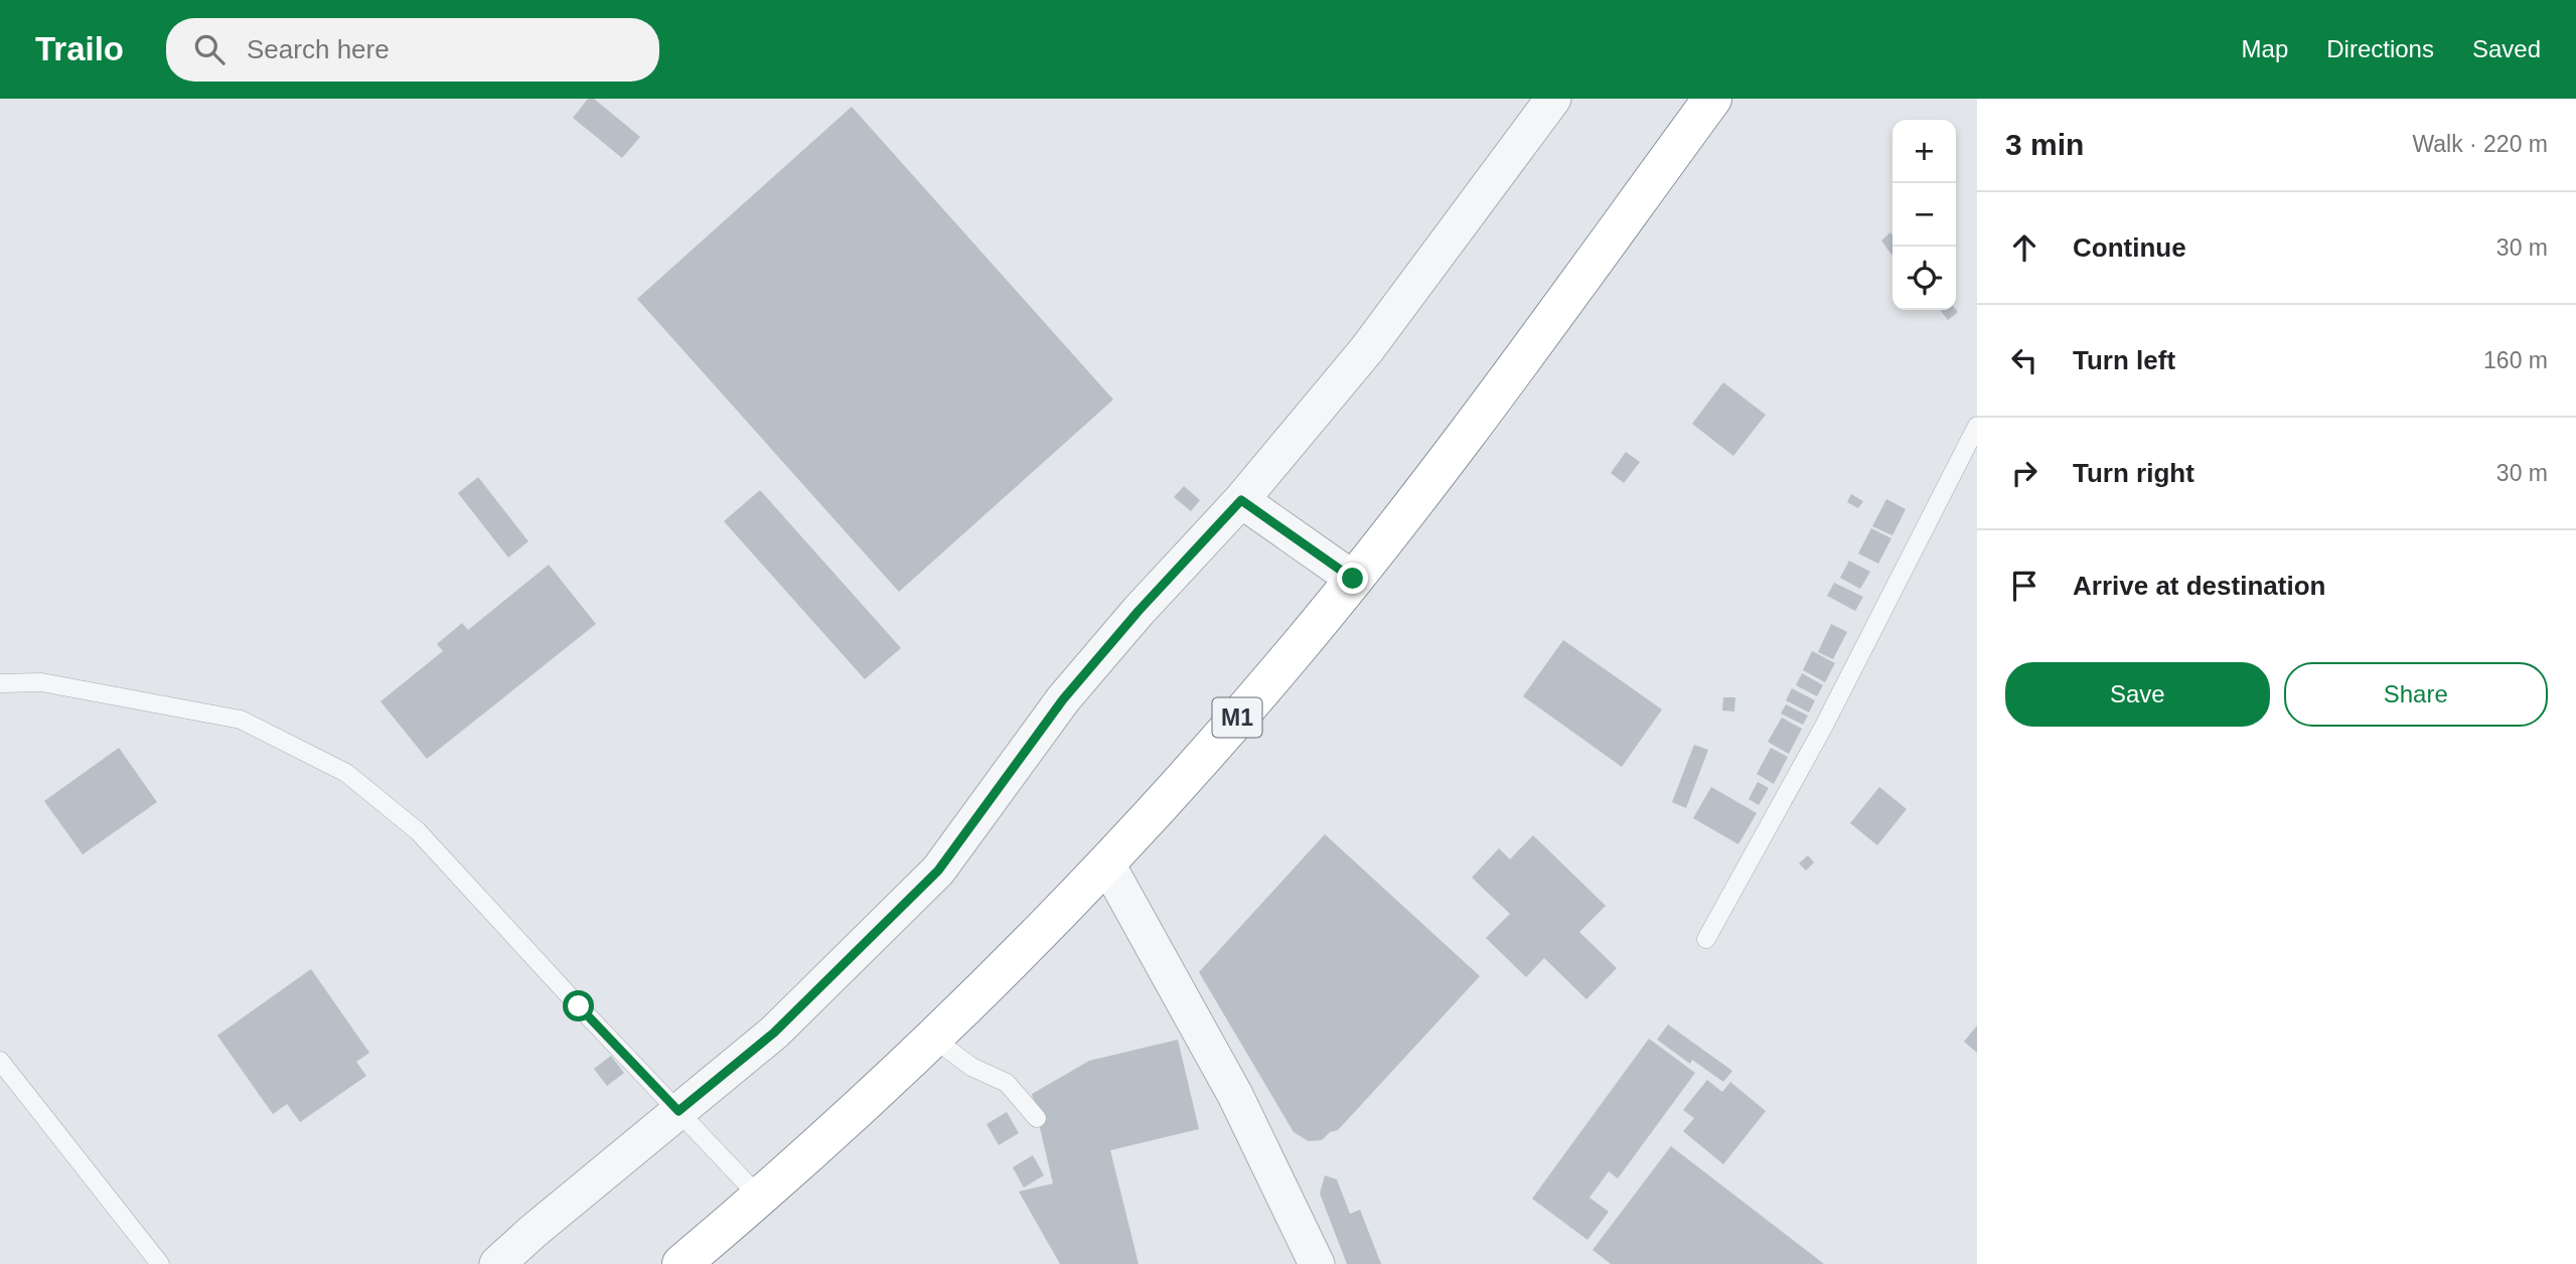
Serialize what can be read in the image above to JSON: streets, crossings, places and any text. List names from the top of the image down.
{
  "streets": {
    "highway": ["M1"]
  },
  "page": {
    "header": "Trailo",
    "search": "Search here",
    "nav": ["Map", "Directions", "Saved"],
    "heading": ["3 min", "Walk · 220 m"],
    "map_buttons": ["+", "−"],
    "list": [
      ["Continue", "30 m"],
      ["Turn left", "160 m"],
      ["Turn right", "30 m"],
      "Arrive at destination"
    ],
    "buttons": ["Save", "Share"]
  }
}
